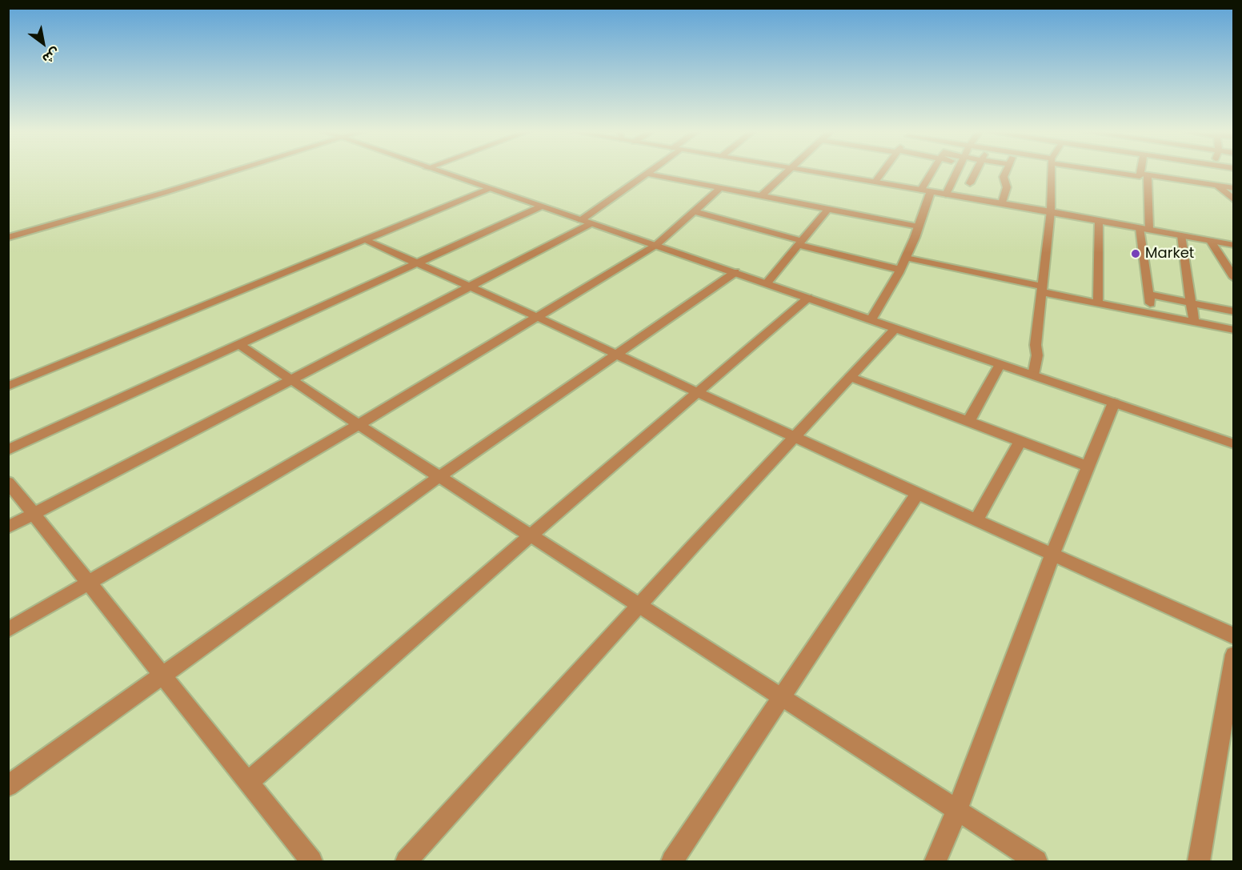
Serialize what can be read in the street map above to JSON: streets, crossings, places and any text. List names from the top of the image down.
{
  "places": ["Market"],
  "north": "bottom right"
}
